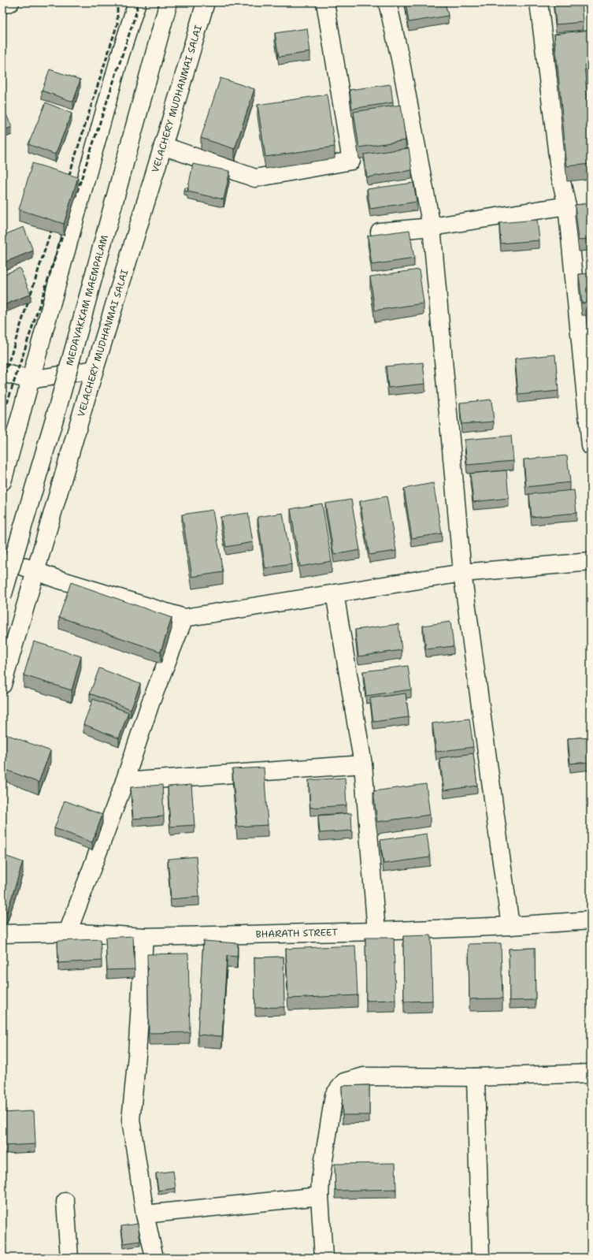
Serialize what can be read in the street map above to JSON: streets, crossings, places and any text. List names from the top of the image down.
{
  "streets": {
    "street": ["VELACHERY MUDHANMAI SALAI", "MEDAVAKKAM MAEMPALAM", "BHARATH STREET"]
  }
}
